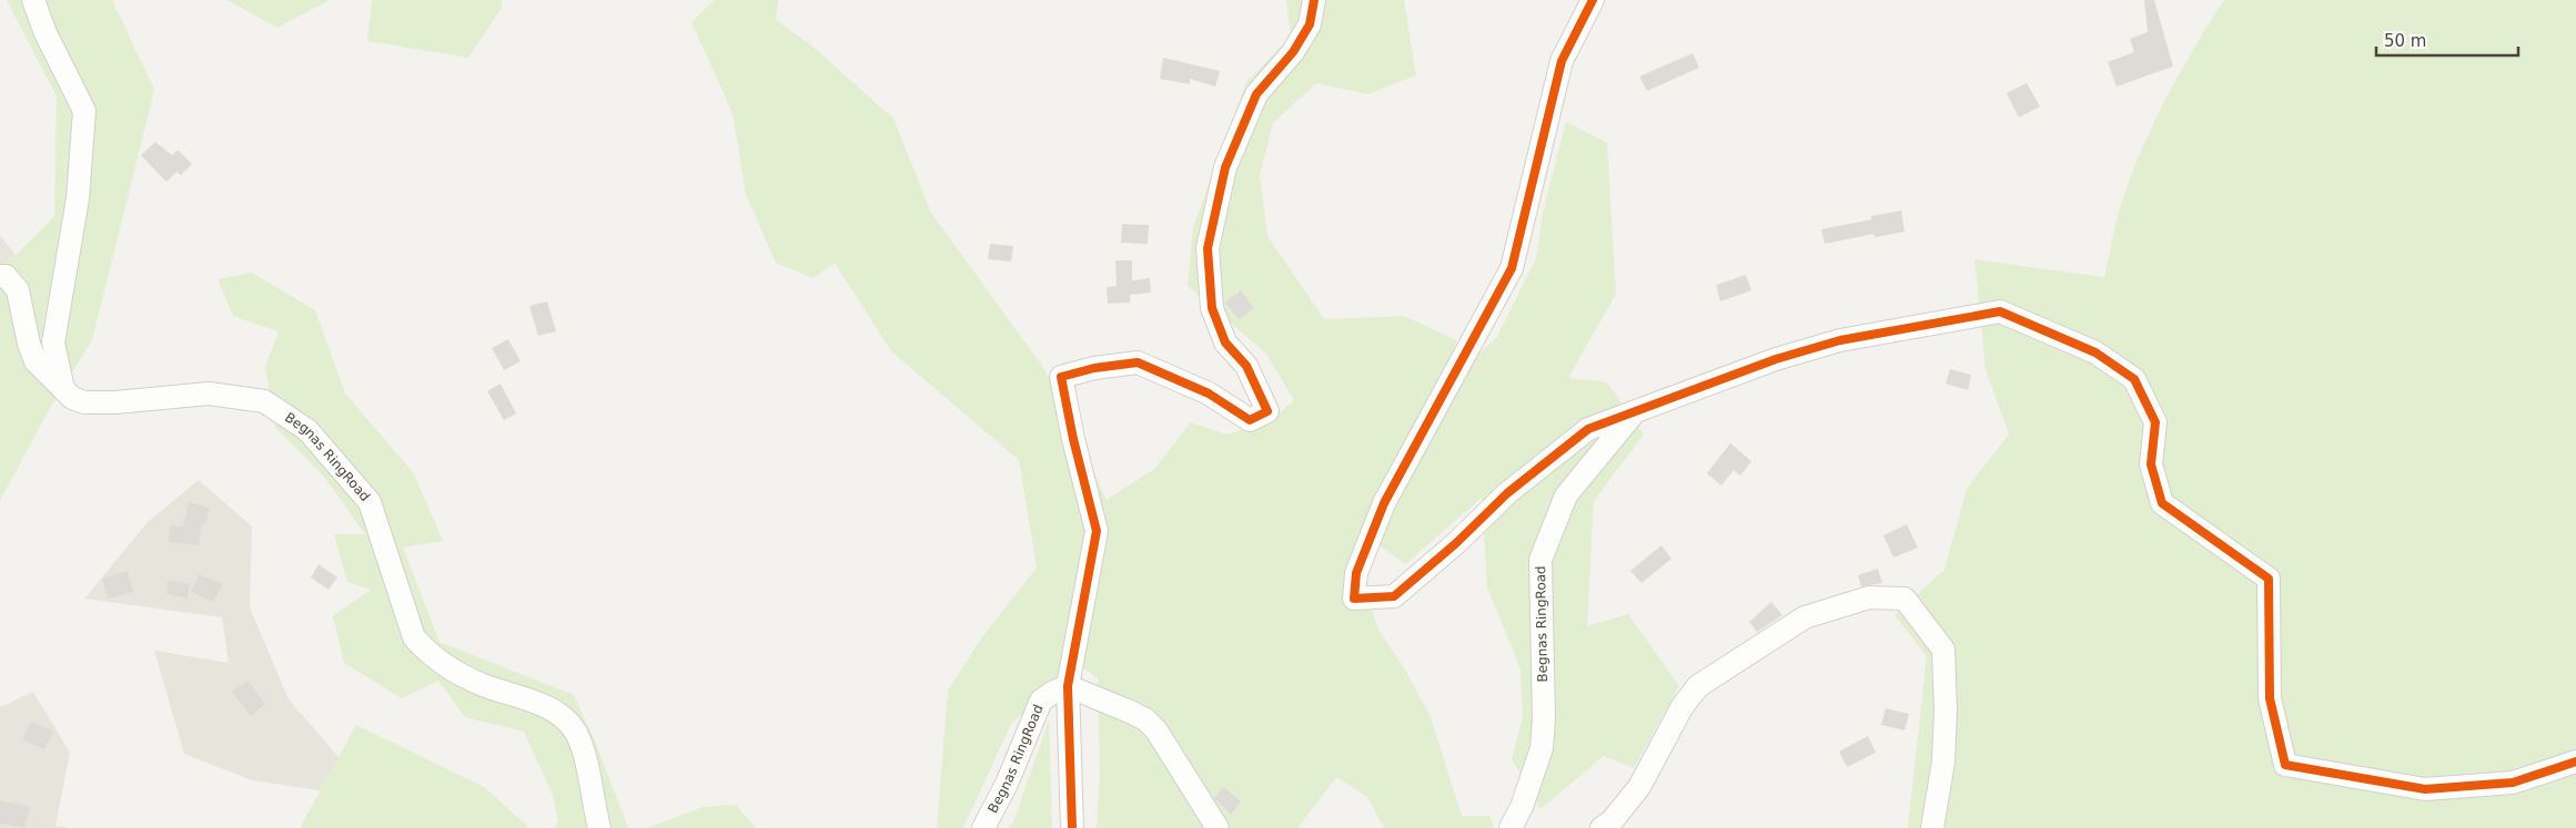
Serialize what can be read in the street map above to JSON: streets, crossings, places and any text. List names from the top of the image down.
{
  "streets": {
    "street": ["Begnas RingRoad"]
  },
  "scale_bar": "50 m"
}
